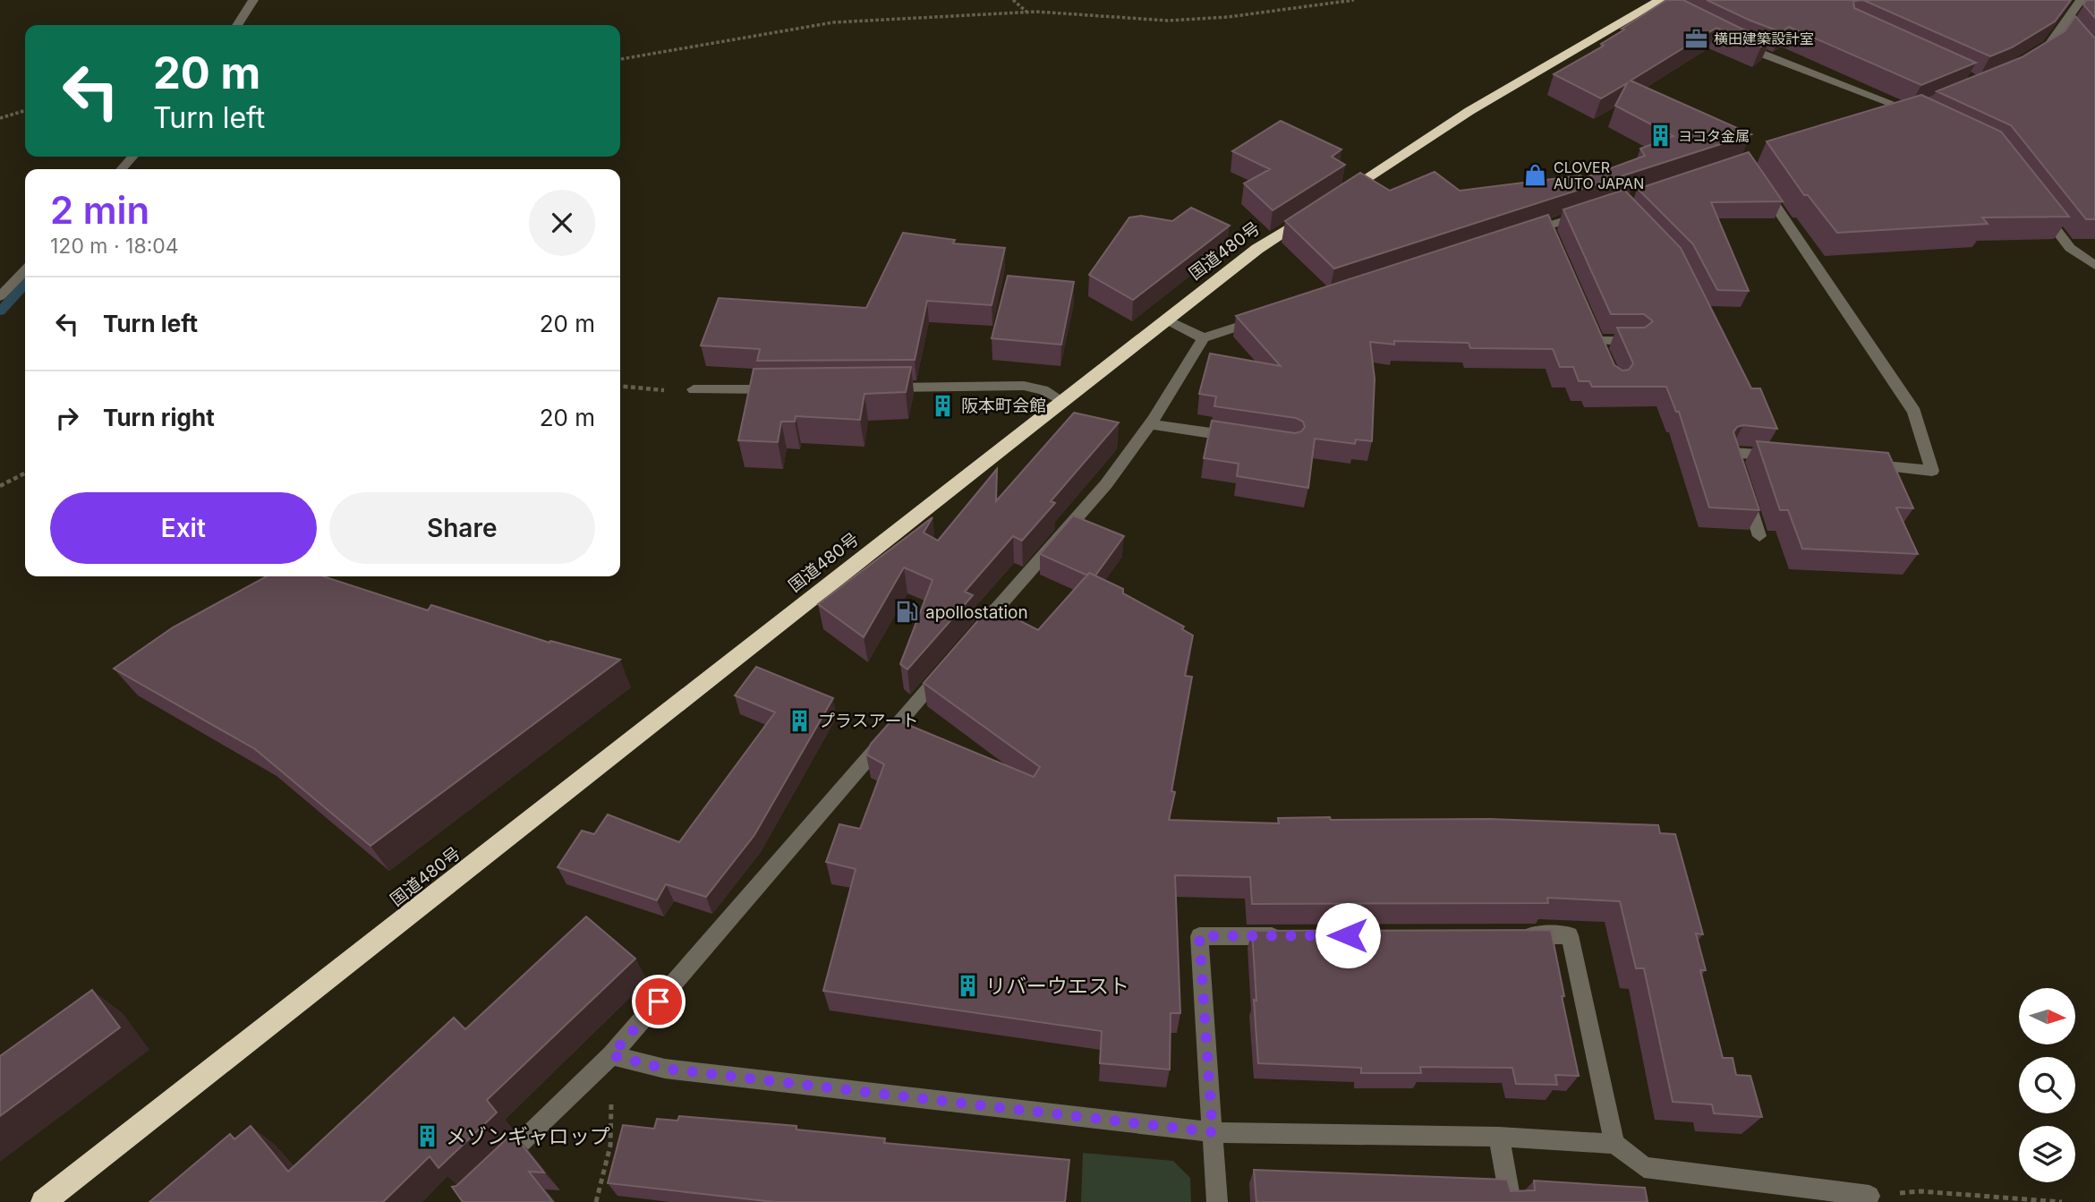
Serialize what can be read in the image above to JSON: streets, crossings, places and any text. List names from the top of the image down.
{
  "streets": {
    "highway": ["国道480号"]
  },
  "places": {
    "office": ["横田建築設計室"],
    "building": [
      "ヨコタ金属",
      "阪本町会館",
      "プラスアート",
      "リバーウエスト",
      "メゾンギャロップ"
    ],
    "shop": ["CLOVER AUTO JAPAN"],
    "fuel station": ["apollostation"]
  },
  "north": "right",
  "page": {
    "turn": ["20 m", "Turn left"],
    "heading": ["2 min", "120 m · 18:04"],
    "list": [
      {
        "name": "Turn left",
        "value": "20 m"
      },
      {
        "name": "Turn right",
        "value": "20 m"
      }
    ],
    "buttons": ["Exit", "Share"]
  }
}
